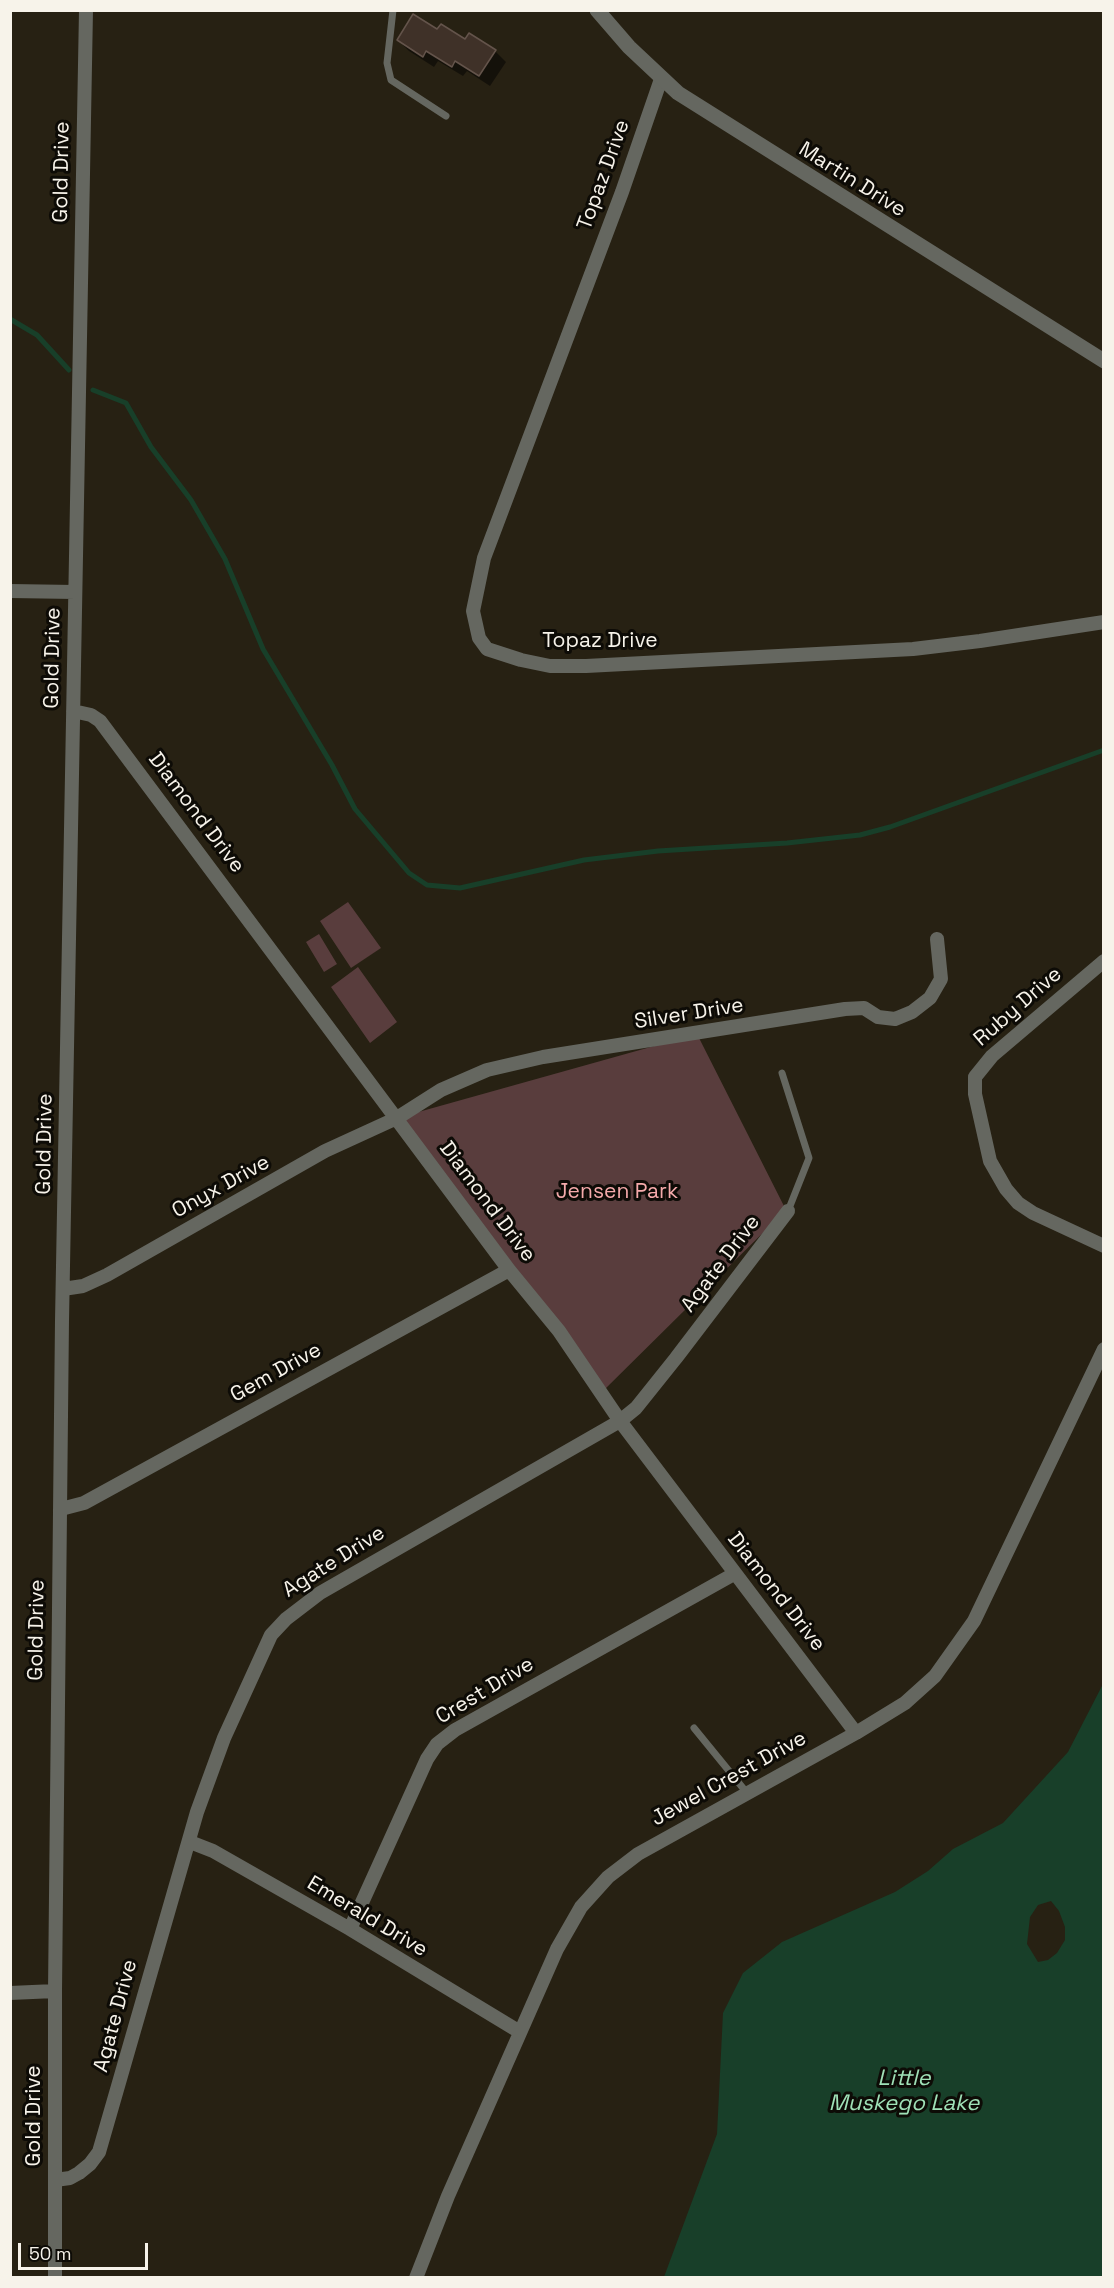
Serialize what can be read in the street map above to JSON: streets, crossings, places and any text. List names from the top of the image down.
{
  "streets": {
    "street": [
      "Gold Drive",
      "Topaz Drive",
      "Martin Drive",
      "Diamond Drive",
      "Ruby Drive",
      "Silver Drive",
      "Onyx Drive",
      "Agate Drive",
      "Gem Drive",
      "Crest Drive",
      "Jewel Crest Drive",
      "Emerald Drive"
    ]
  },
  "crossings": [
    ["Gold Drive", "Diamond Drive"],
    ["Gold Drive", "Onyx Drive"],
    ["Gold Drive", "Agate Drive"],
    ["Gold Drive", "Gem Drive"],
    ["Topaz Drive", "Martin Drive"],
    ["Diamond Drive", "Silver Drive"],
    ["Diamond Drive", "Onyx Drive"],
    ["Diamond Drive", "Agate Drive"],
    ["Diamond Drive", "Gem Drive"],
    ["Diamond Drive", "Crest Drive"],
    ["Diamond Drive", "Jewel Crest Drive"],
    ["Silver Drive", "Onyx Drive"],
    ["Agate Drive", "Emerald Drive"],
    ["Crest Drive", "Emerald Drive"],
    ["Jewel Crest Drive", "Emerald Drive"]
  ],
  "water": ["Little Muskego Lake"],
  "parks": ["Jensen Park"],
  "scale_bar": "50 m"
}
